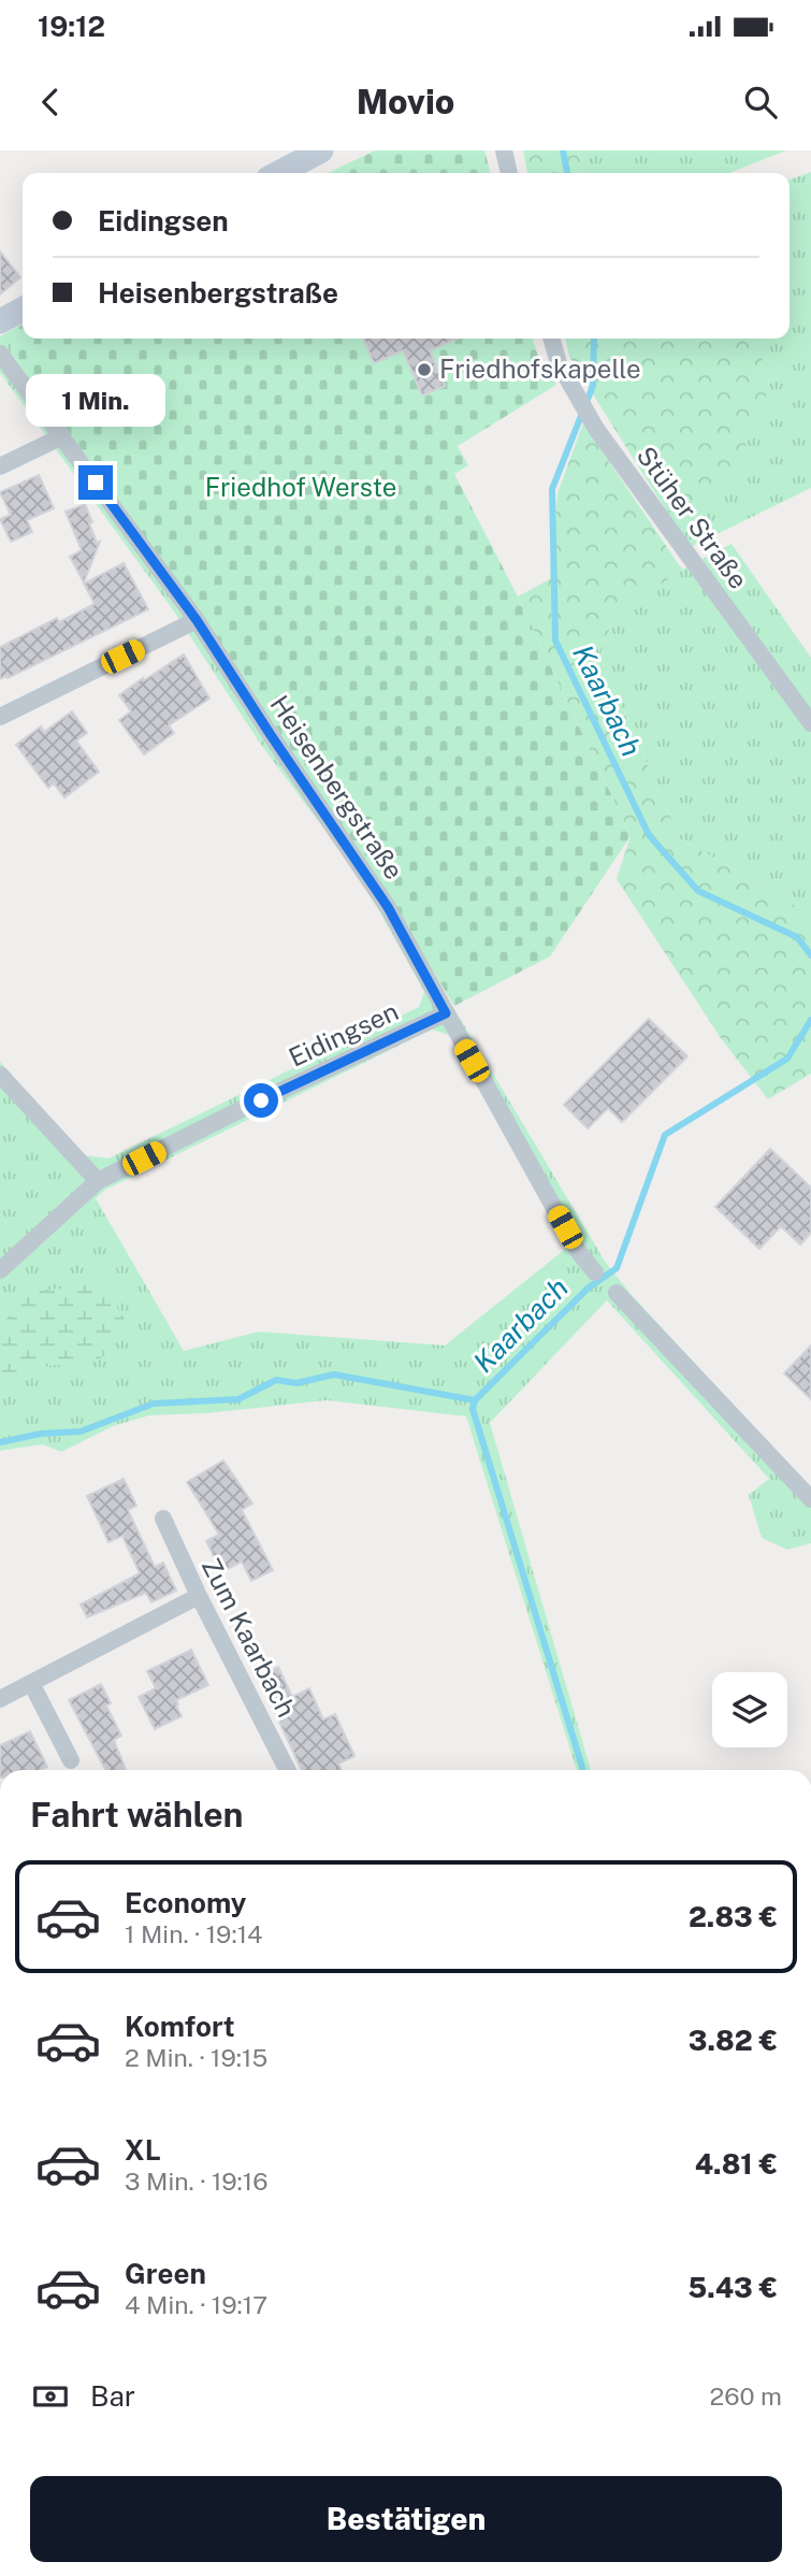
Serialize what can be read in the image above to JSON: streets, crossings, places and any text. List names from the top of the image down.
{
  "streets": {
    "street": [
      "Stüher Straße",
      "Heisenbergstraße",
      "Eidingsen",
      "Zum Kaarbach"
    ]
  },
  "crossings": [
    ["Heisenbergstraße", "Eidingsen"]
  ],
  "water": ["Kaarbach"],
  "parks": ["Friedhof Werste"],
  "places": ["Friedhofskapelle"],
  "page": {
    "status": "19:12",
    "header": "Movio",
    "banner": ["Eidingsen", "Heisenbergstraße"],
    "bubble": "1 Min.",
    "heading": "Fahrt wählen",
    "list": [
      {
        "name": "Economy",
        "note": "1 Min. · 19:14",
        "value": "2.83 €"
      },
      {
        "name": "Komfort",
        "note": "2 Min. · 19:15",
        "value": "3.82 €"
      },
      {
        "name": "XL",
        "note": "3 Min. · 19:16",
        "value": "4.81 €"
      },
      {
        "name": "Green",
        "note": "4 Min. · 19:17",
        "value": "5.43 €"
      }
    ],
    "pay": ["Bar", "260 m"],
    "buttons": "Bestätigen"
  }
}
